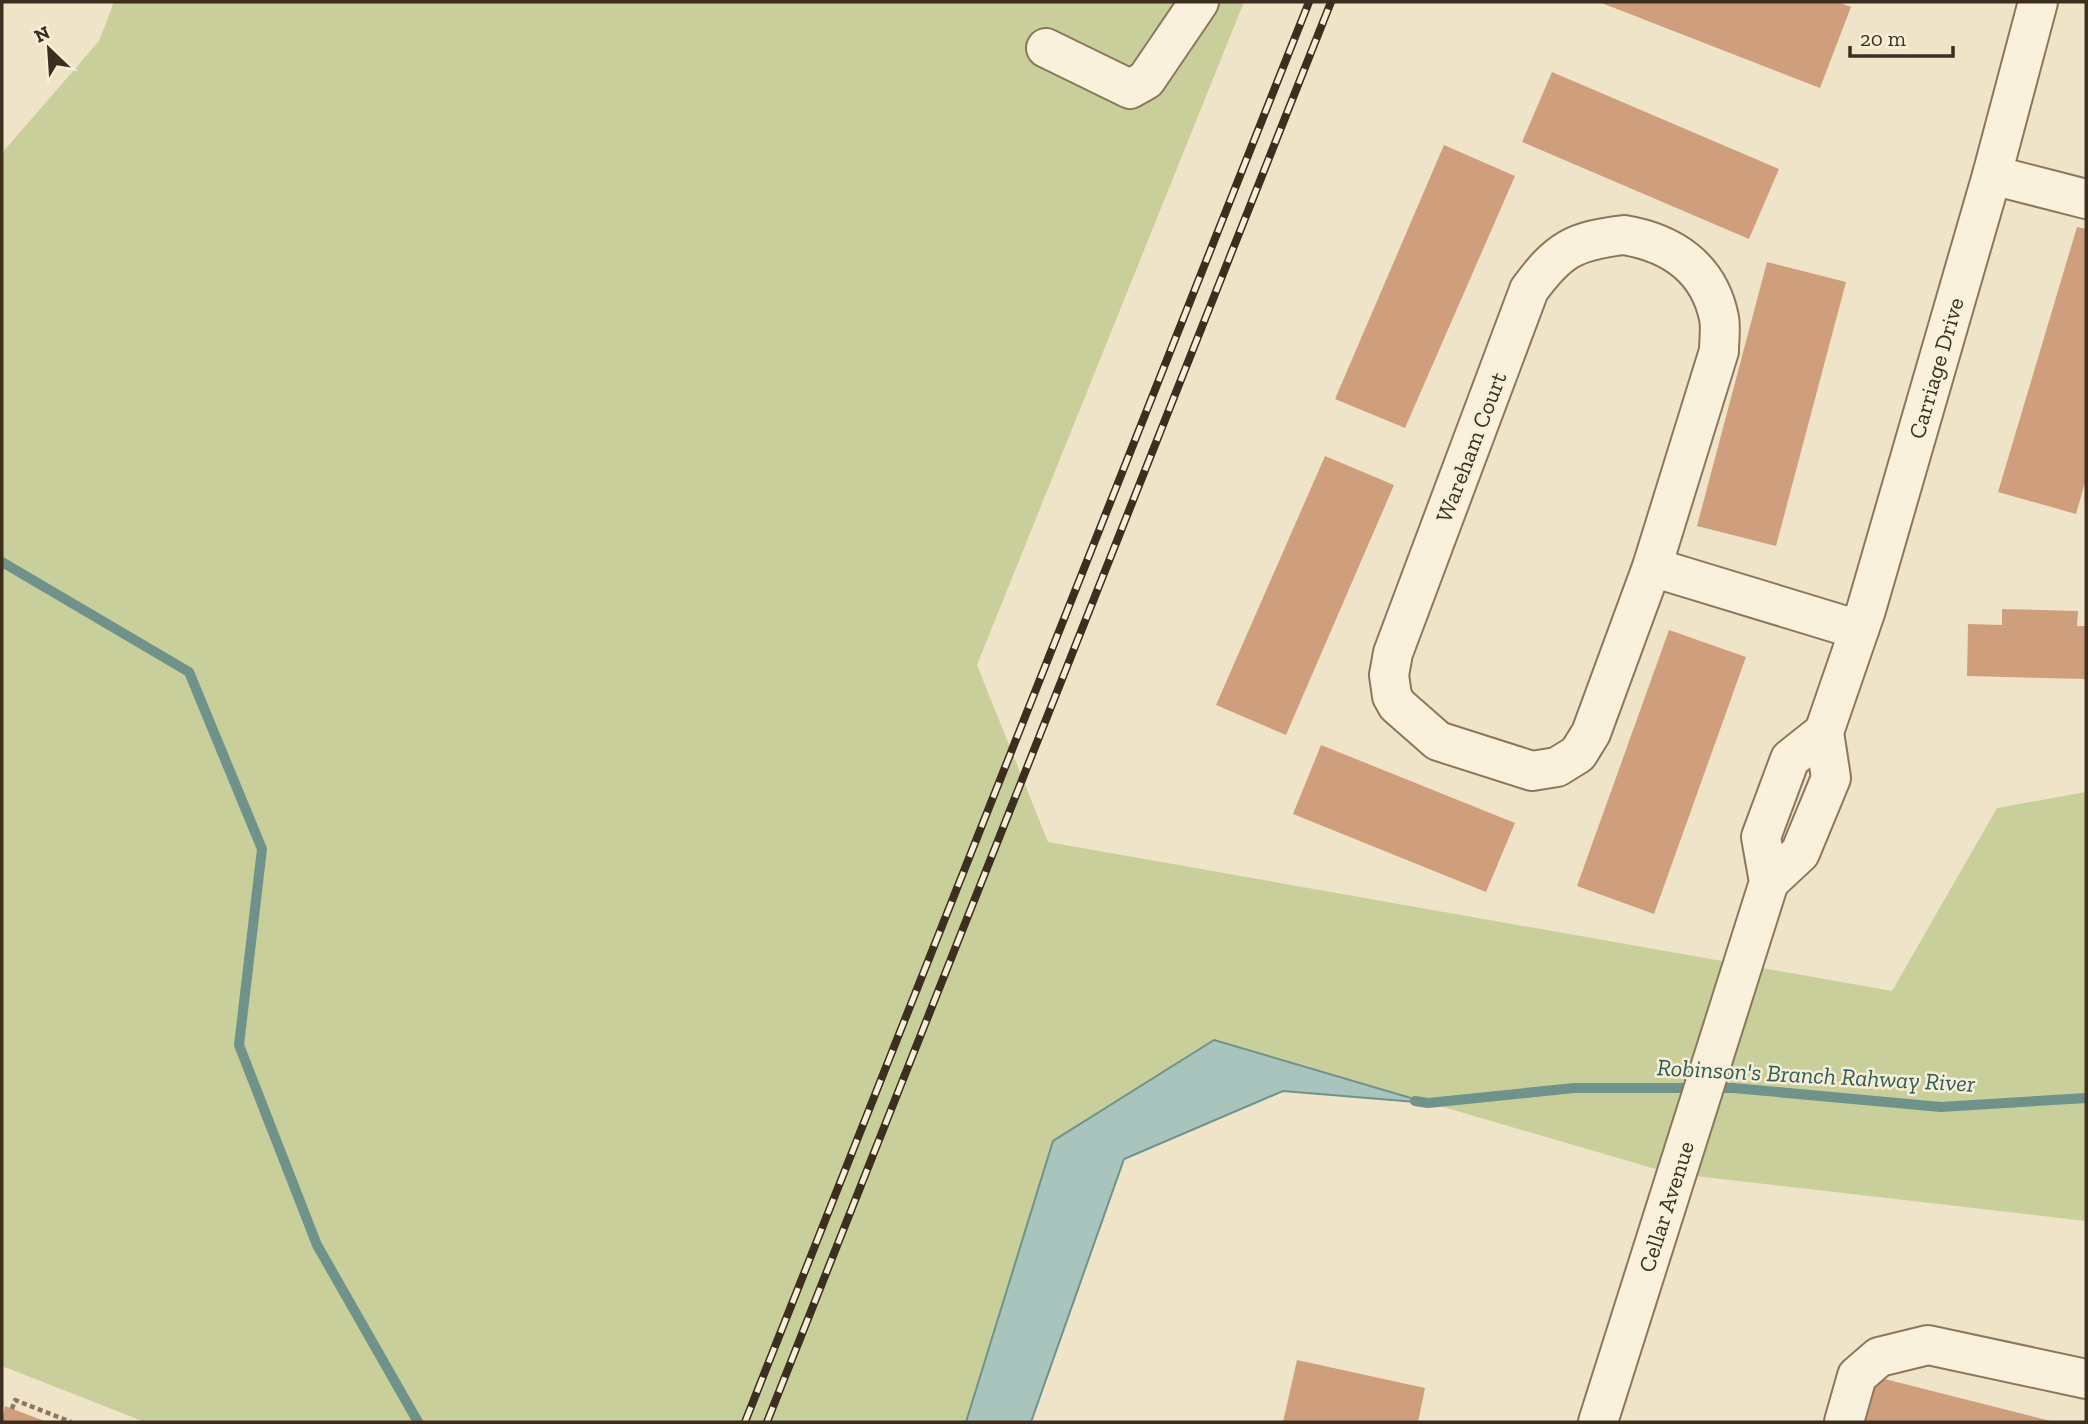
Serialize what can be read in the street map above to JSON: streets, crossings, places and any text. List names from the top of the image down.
{
  "streets": {
    "street": ["Carriage Drive", "Wareham Court", "Cellar Avenue"]
  },
  "crossings": [
    ["Carriage Drive", "Cellar Avenue"]
  ],
  "water": ["Robinson's Branch Rahway River"],
  "scale_bar": "20 m",
  "north": "top left"
}
